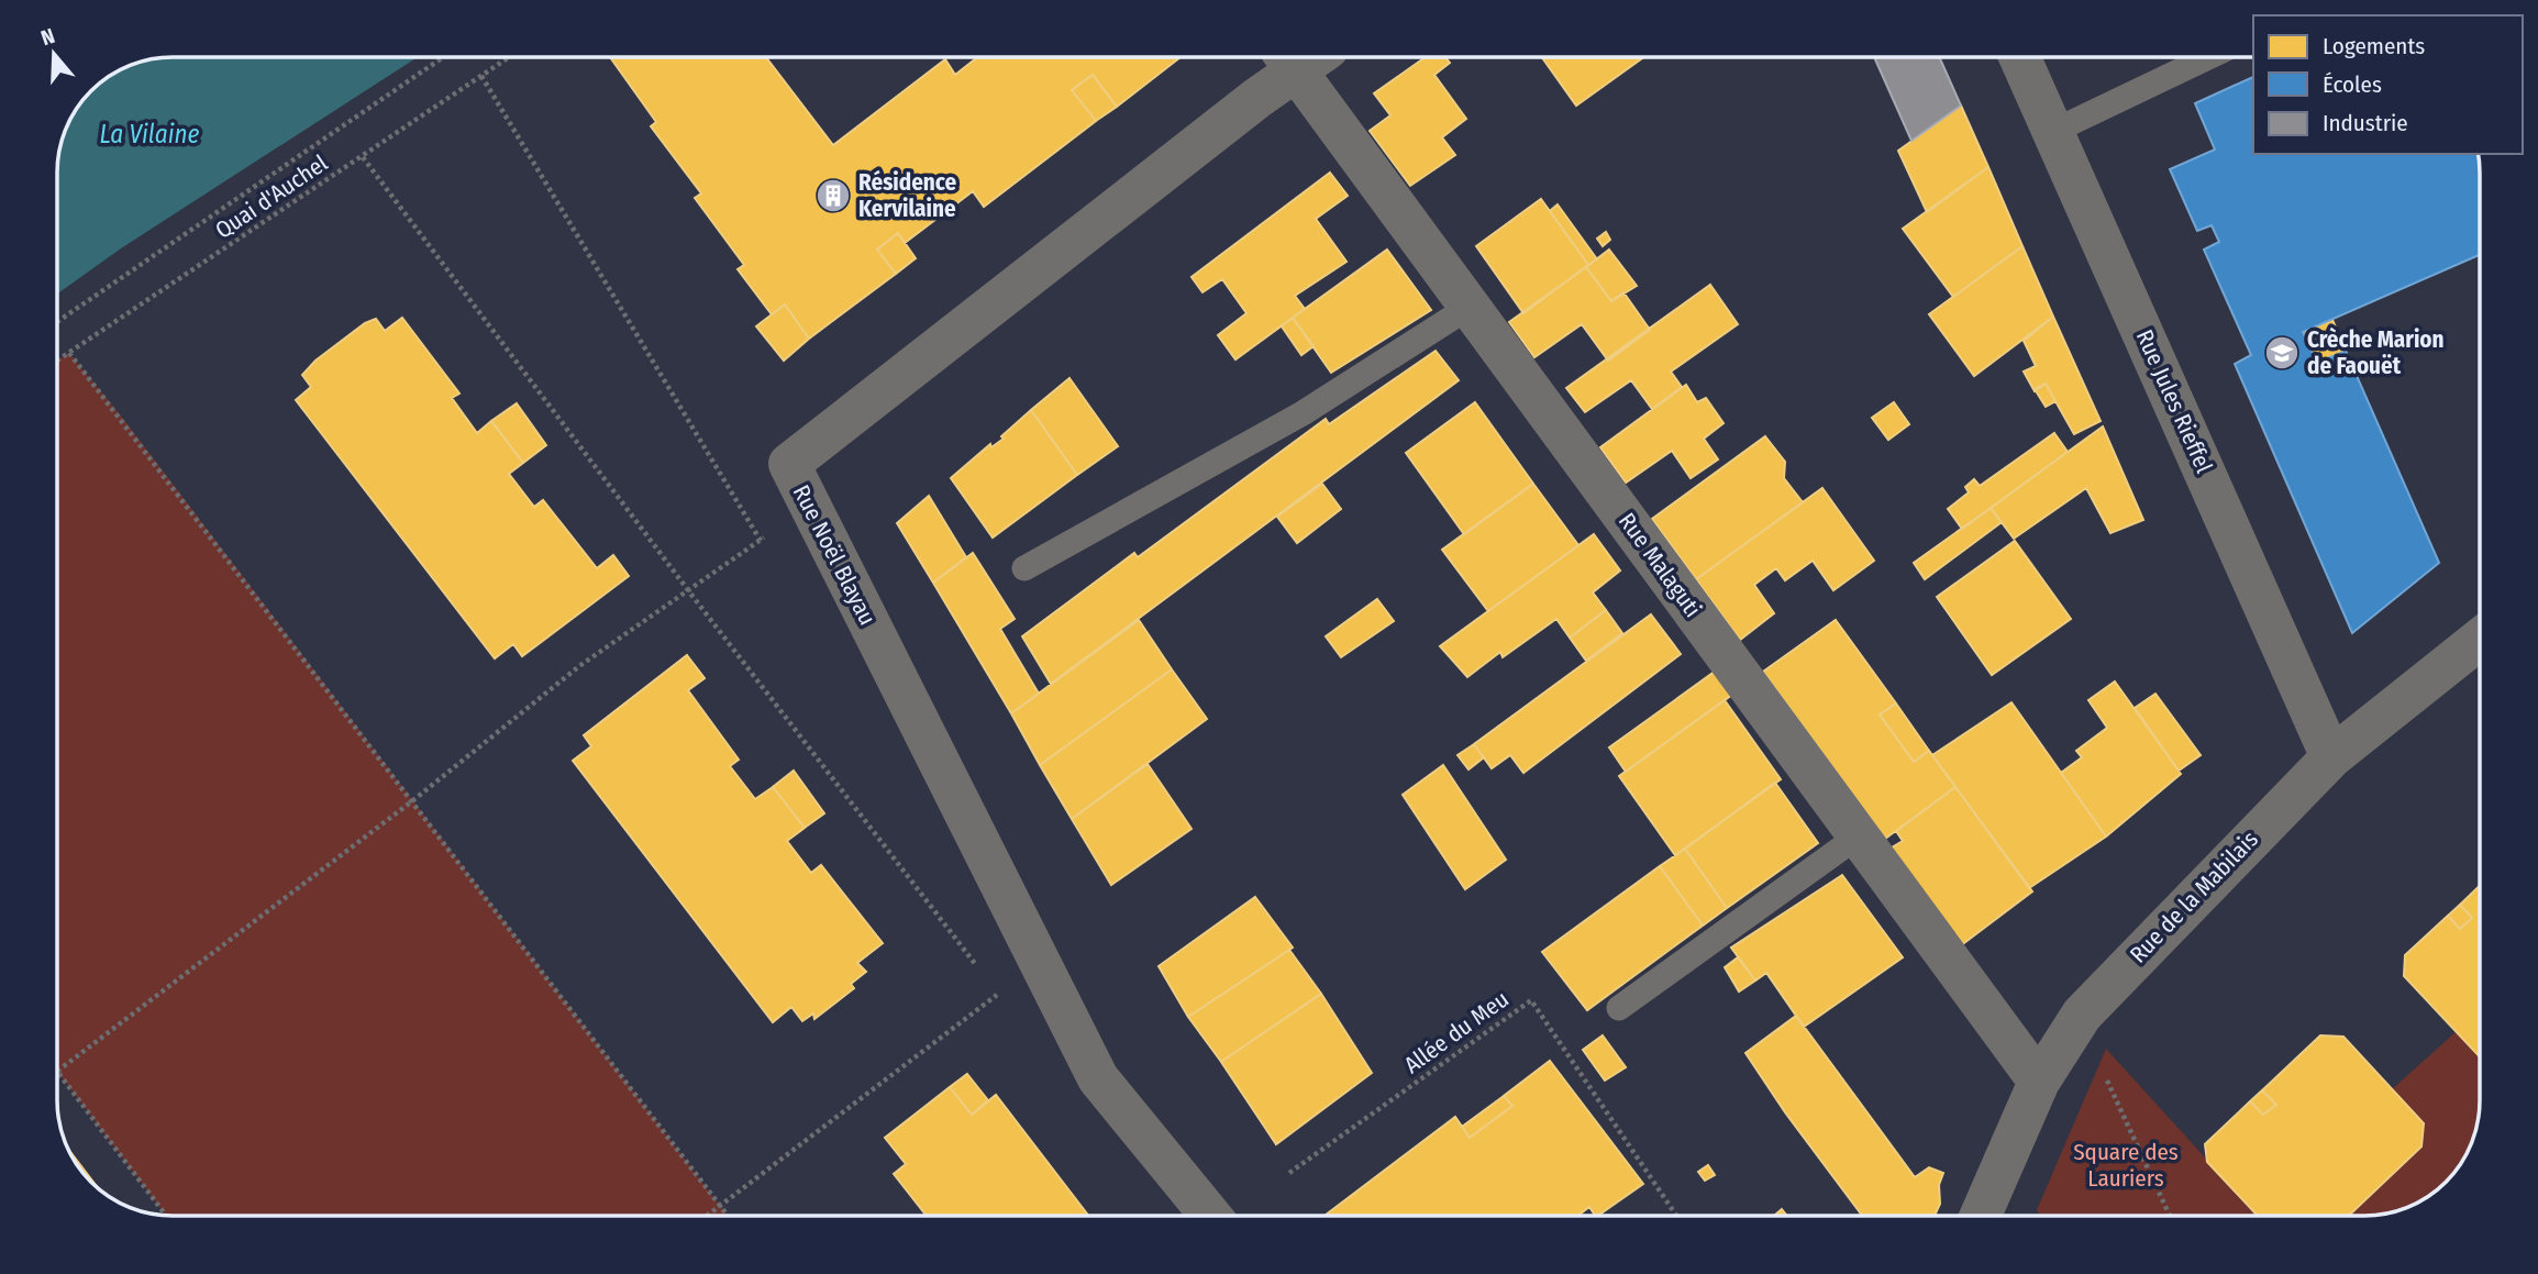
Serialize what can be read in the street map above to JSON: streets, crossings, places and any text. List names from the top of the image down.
{
  "streets": {
    "street": [
      "Rue Jules Rieffel",
      "Rue Noël Blayau",
      "Rue Malaguti",
      "Rue de la Mabilais"
    ],
    "path": ["Quai d'Auchel", "Allée du Meu"]
  },
  "crossings": [
    ["Rue Jules Rieffel", "Rue de la Mabilais"],
    ["Rue Malaguti", "Rue de la Mabilais"]
  ],
  "water": ["La Vilaine"],
  "parks": ["Square des Lauriers"],
  "places": {
    "building": ["Résidence Kervilaine"],
    "school or university": ["Crèche Marion de Faouët"]
  },
  "legend": ["Logements", "Écoles", "Industrie"],
  "north": "top"
}
